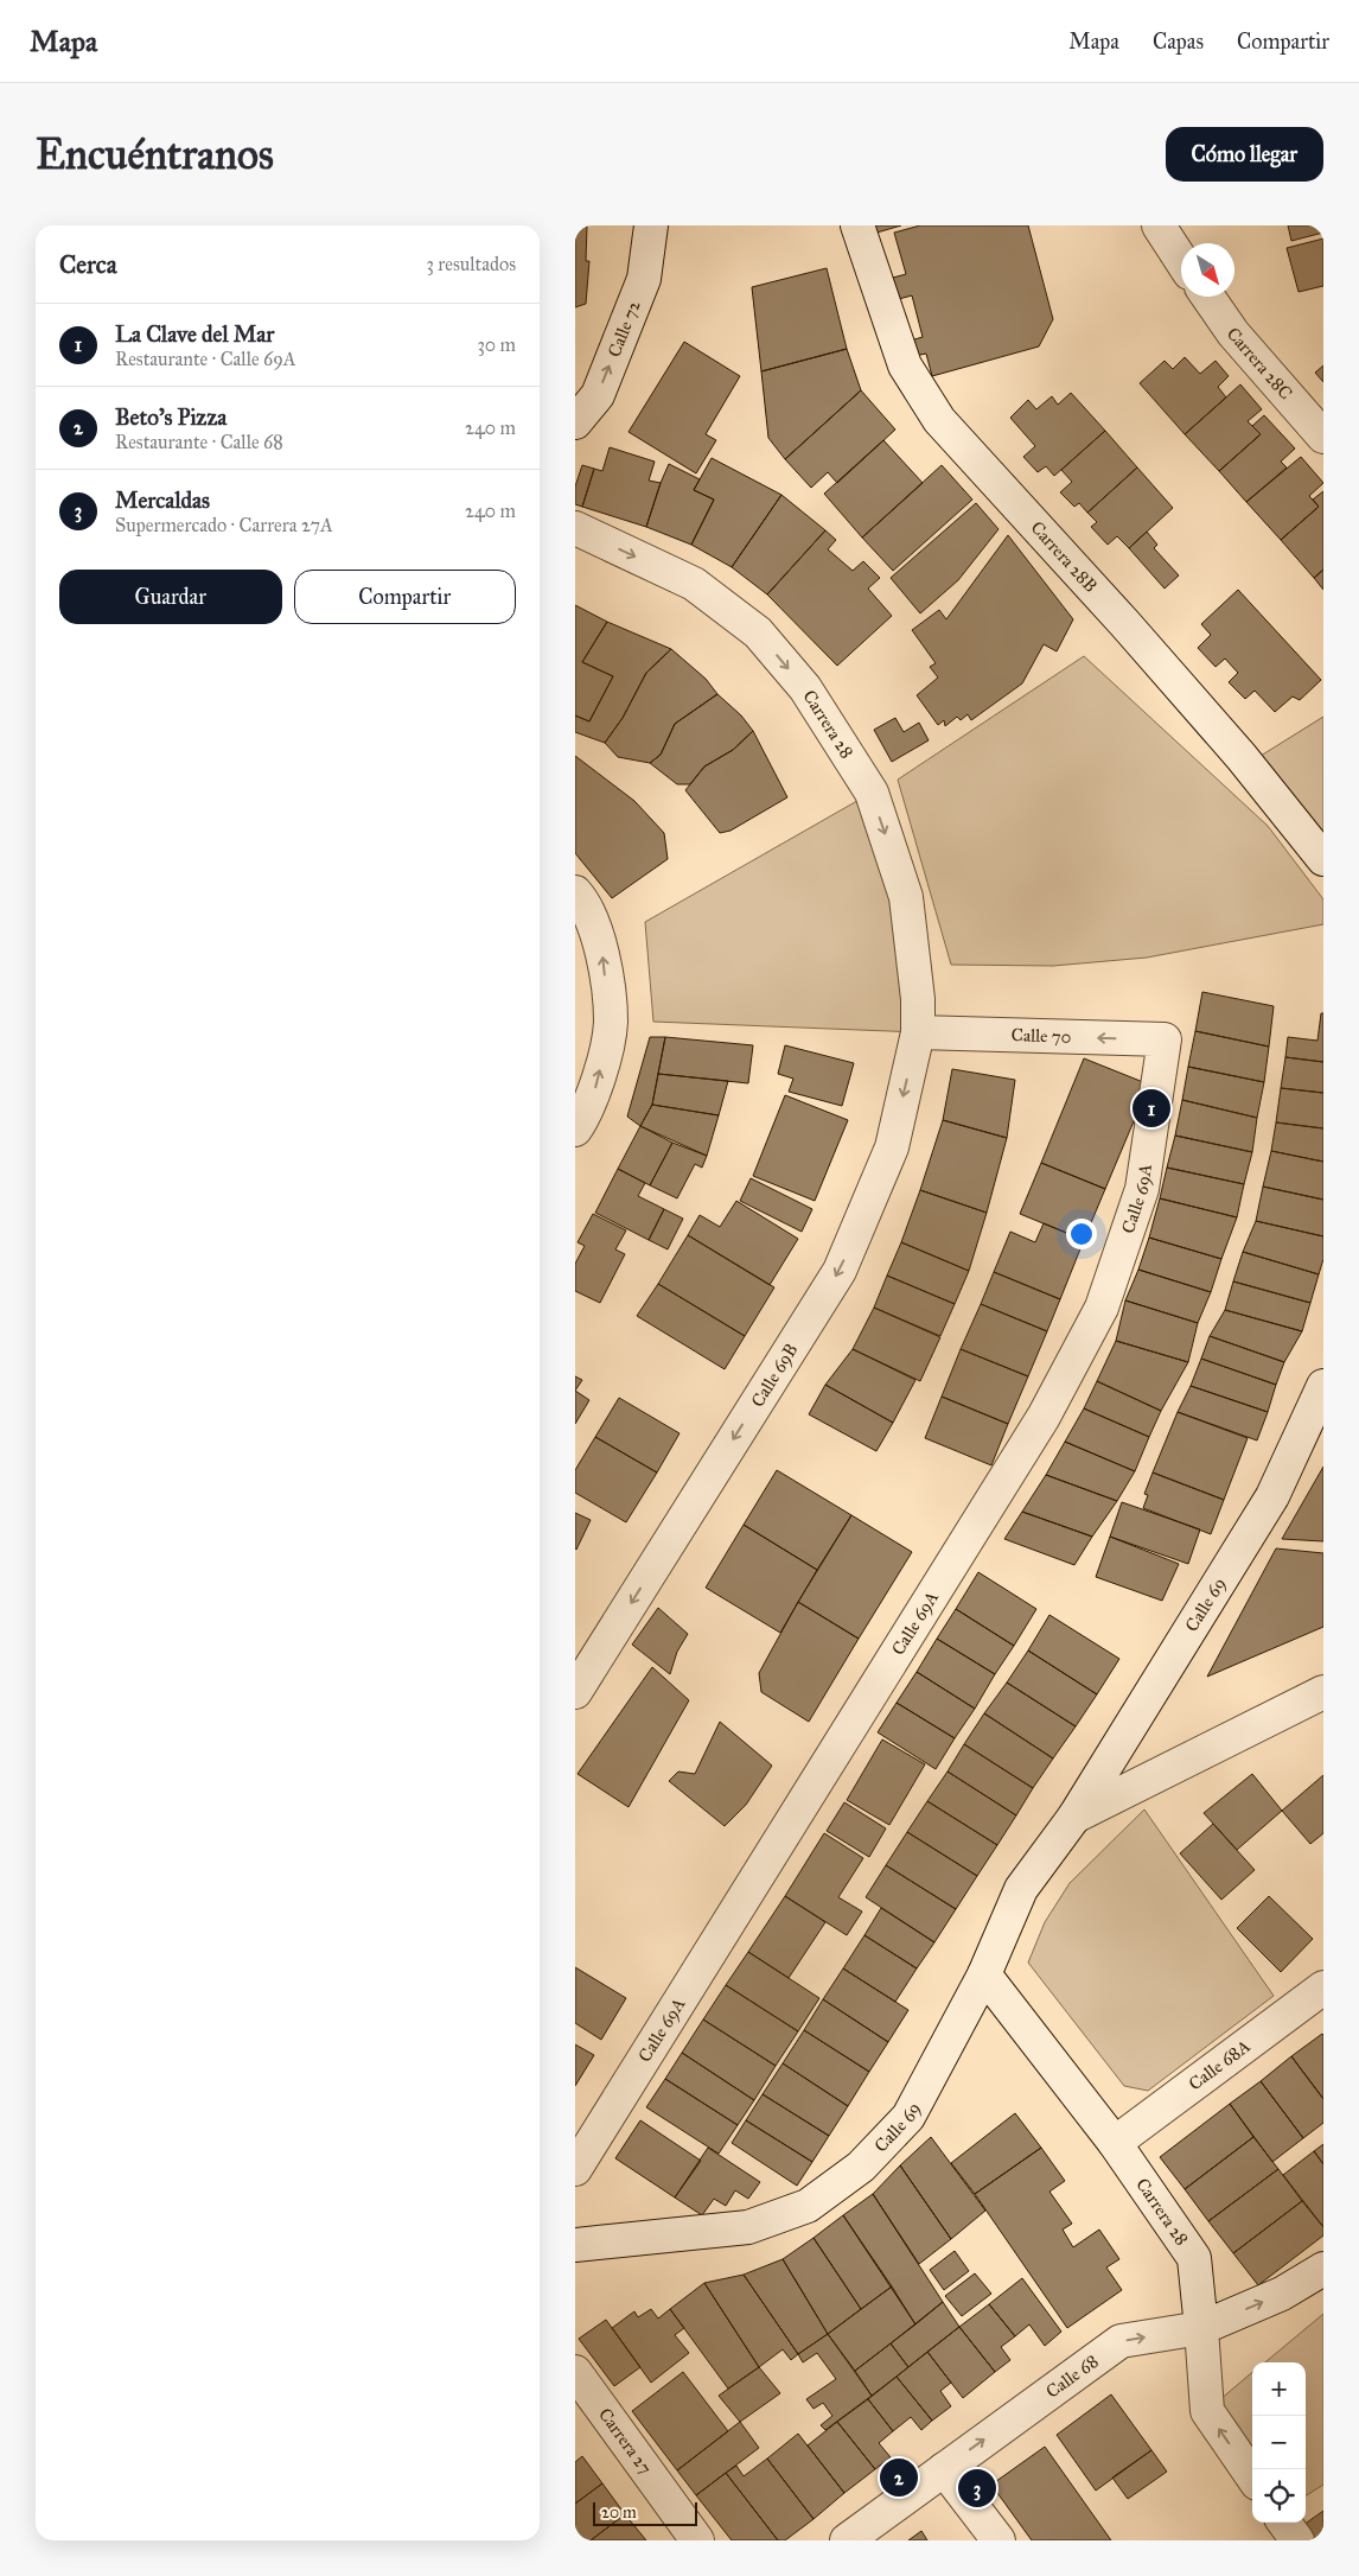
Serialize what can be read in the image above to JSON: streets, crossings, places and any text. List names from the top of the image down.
{
  "streets": {
    "street": [
      "Calle 72",
      "Carrera 28C",
      "Carrera 28B",
      "Carrera 28",
      "Calle 70",
      "Calle 69A",
      "Calle 69B",
      "Calle 69",
      "Calle 68A",
      "Calle 68",
      "Carrera 27"
    ]
  },
  "crossings": [
    ["Carrera 28", "Calle 70"],
    ["Carrera 28", "Calle 69B"],
    ["Carrera 28", "Calle 69"],
    ["Carrera 28", "Calle 68A"],
    ["Carrera 28", "Calle 68"],
    ["Calle 70", "Calle 69A"],
    ["Calle 70", "Calle 69B"]
  ],
  "one_way": [
    "Calle 72",
    "Calle 70",
    "Calle 69B",
    "Calle 68"
  ],
  "scale_bar": "20 m",
  "north": "bottom right",
  "page": {
    "header": "Mapa",
    "nav": ["Mapa", "Capas", "Compartir"],
    "buttons": [
      "Cómo llegar",
      ["Guardar", "Compartir"]
    ],
    "title": "Encuéntranos",
    "heading": ["Cerca", "3 resultados"],
    "list": [
      {
        "mark": "1",
        "name": "La Clave del Mar",
        "note": "Restaurante · Calle 69A",
        "value": "30 m"
      },
      {
        "mark": "2",
        "name": "Beto's Pizza",
        "note": "Restaurante · Calle 68",
        "value": "240 m"
      },
      {
        "mark": "3",
        "name": "Mercaldas",
        "note": "Supermercado · Carrera 27A",
        "value": "240 m"
      }
    ],
    "pins": ["1", "2", "3"],
    "map_buttons": ["+", "−"],
    "scale": "20 m"
  }
}
